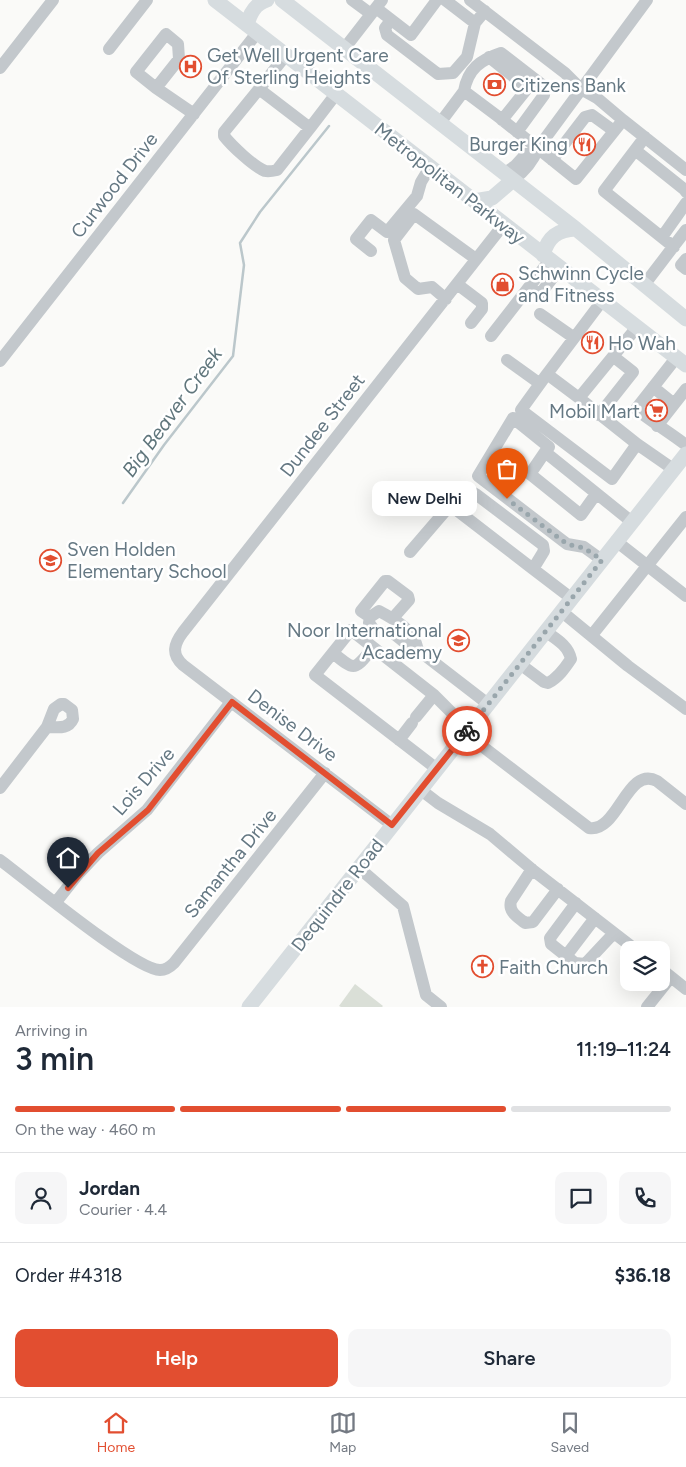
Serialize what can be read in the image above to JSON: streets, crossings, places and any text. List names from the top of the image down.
{
  "streets": {
    "main road": ["Metropolitan Parkway", "Dequindre Road"],
    "street": [
      "Curwood Drive",
      "Dundee Street",
      "Denise Drive",
      "Lois Drive",
      "Samantha Drive"
    ]
  },
  "crossings": [
    ["Metropolitan Parkway", "Curwood Drive"],
    ["Metropolitan Parkway", "Dundee Street"],
    ["Dundee Street", "Denise Drive"],
    ["Denise Drive", "Lois Drive"],
    ["Denise Drive", "Samantha Drive"],
    ["Denise Drive", "Dequindre Road"],
    ["Lois Drive", "Samantha Drive"]
  ],
  "water": ["Big Beaver Creek"],
  "places": {
    "hospital": ["Get Well Urgent Care Of Sterling Heights"],
    "bank": ["Citizens Bank"],
    "restaurant": ["Burger King", "Ho Wah"],
    "shop": ["Schwinn Cycle and Fitness"],
    "supermarket": ["Mobil Mart"],
    "other": ["New Delhi"],
    "school or university": ["Sven Holden Elementary School", "Noor International Academy"],
    "church": ["Faith Church"]
  },
  "page": {
    "bubble": "New Delhi",
    "heading": ["3 min", "Arriving in", "11:19–11:24"],
    "panel": [
      "Jordan",
      "Courier · 4.4",
      "Order #4318",
      "$36.18"
    ],
    "bar": "On the way · 460 m",
    "buttons": ["Help", "Share"],
    "tabs": ["Home", "Map", "Saved"]
  }
}
